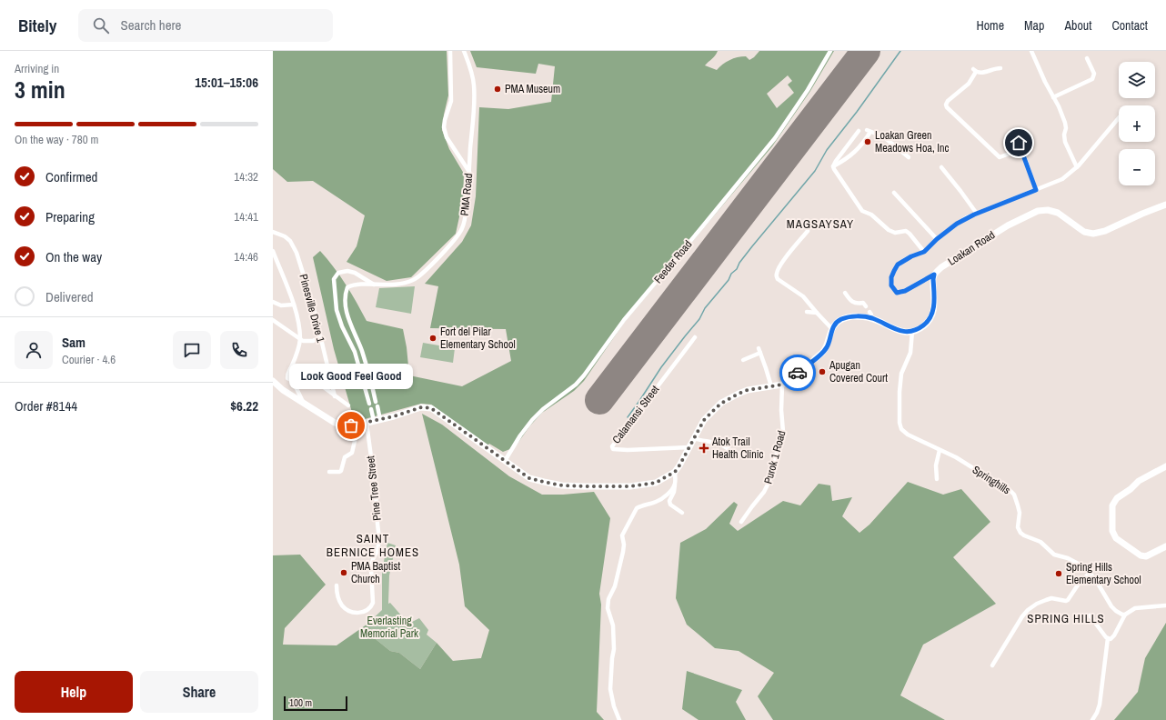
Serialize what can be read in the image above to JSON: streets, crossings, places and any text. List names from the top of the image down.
{
  "streets": {
    "main road": ["Loakan Road"],
    "street": [
      "PMA Road",
      "Feeder Road",
      "Pinesville Drive 1",
      "Calamansi Street",
      "Purok 1 Road",
      "Springhills",
      "Pine Tree Street"
    ]
  },
  "districts": ["MAGSAYSAY", "SAINT BERNICE HOMES", "SPRING HILLS"],
  "parks": ["Everlasting Memorial Park"],
  "places": {
    "other": [
      "PMA Museum",
      "Loakan Green Meadows Hoa, Inc",
      "Fort del Pilar Elementary School",
      "Apugan Covered Court",
      "Look Good Feel Good",
      "PMA Baptist Church",
      "Spring Hills Elementary School"
    ],
    "health": ["Atok Trail Health Clinic"]
  },
  "scale_bar": "100 m",
  "page": {
    "header": "Bitely",
    "search": "Search here",
    "nav": [
      "Home",
      "Map",
      "About",
      "Contact"
    ],
    "heading": ["3 min", "Arriving in", "15:01–15:06"],
    "panel": [
      "Sam",
      "Courier · 4.6",
      "Order #8144",
      "$6.22"
    ],
    "map_buttons": ["+", "−"],
    "bar": "On the way · 780 m",
    "list": [
      ["Confirmed", "14:32"],
      ["Preparing", "14:41"],
      ["On the way", "14:46"],
      "Delivered"
    ],
    "bubble": "Look Good Feel Good",
    "buttons": ["Help", "Share"],
    "scale": "100 m"
  }
}
